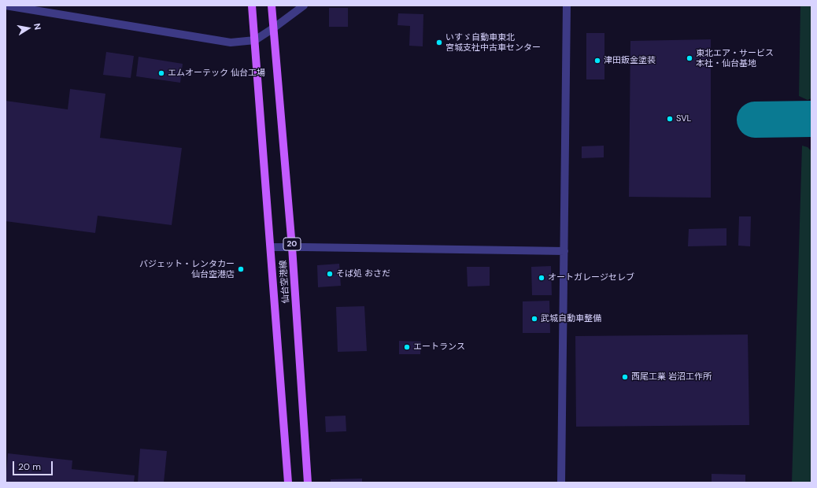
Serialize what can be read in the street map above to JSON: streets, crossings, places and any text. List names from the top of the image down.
{
  "streets": {
    "main road": ["20", "仙台空港線"]
  },
  "places": [
    "いすゞ自動車東北 宮城支社中古車センター",
    "東北エア・サービス 本社・仙台基地",
    "津田鈑金塗装",
    "エムオーテック 仙台工場",
    "SVL",
    "バジェット・レンタカー 仙台空港店",
    "そば処 おさだ",
    "オートガレージセレブ",
    "武城自動車整備",
    "エートランス",
    "西尾工業 岩沼工作所"
  ],
  "scale_bar": "20 m",
  "north": "right"
}
